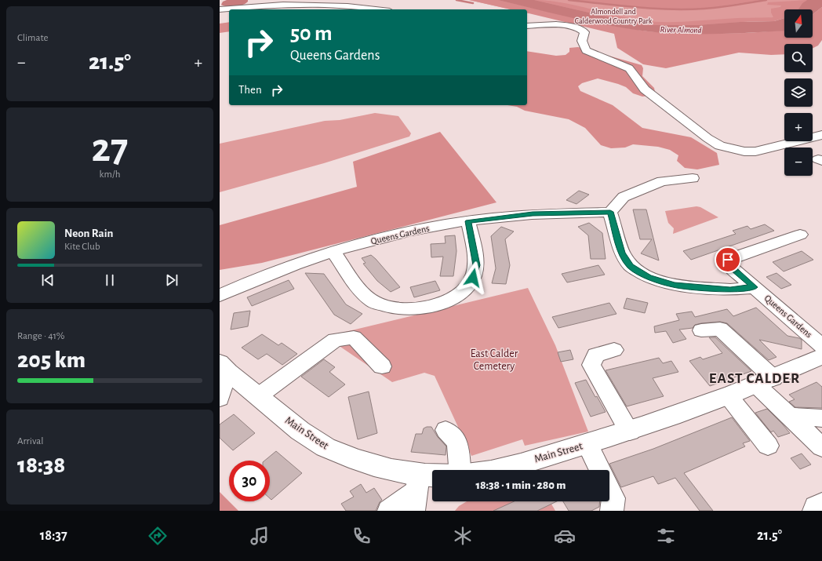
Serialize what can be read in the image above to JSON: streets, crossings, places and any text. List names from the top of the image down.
{
  "streets": {
    "main road": ["Main Street"],
    "street": ["Queens Gardens"]
  },
  "districts": ["EAST CALDER"],
  "water": ["River Almond"],
  "parks": ["Almondell and Calderwood Country Park", "East Calder Cemetery"],
  "north": "top",
  "page": {
    "tile": [
      "Climate",
      ["27", "km/h"],
      ["Range · 41%", "205 km"],
      ["Arrival", "18:38"]
    ],
    "map_buttons": ["+", "−"],
    "turn": ["50 m", "Queens Gardens"],
    "heat": ["−", "21.5°", "+"],
    "then": "Then",
    "song": ["Neon Rain", "Kite Club"],
    "limit": "30",
    "trip": "18:38 · 1 min · 280 m",
    "tabs": ["18:37", "21.5°"]
  }
}
